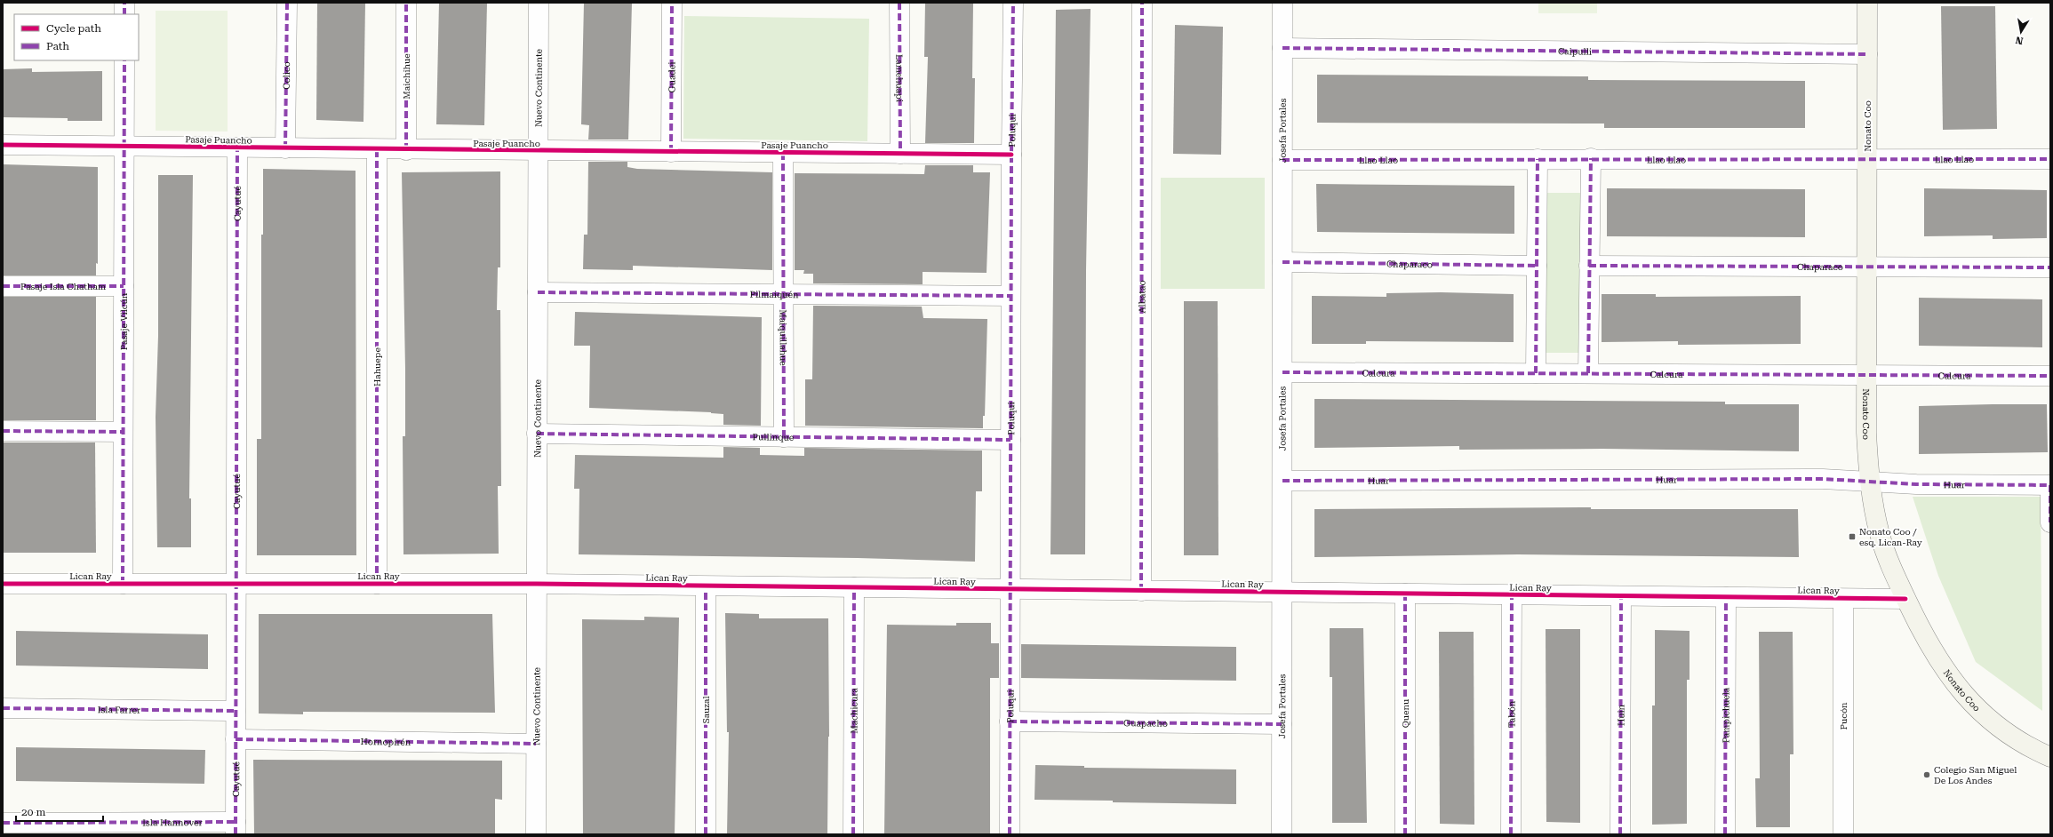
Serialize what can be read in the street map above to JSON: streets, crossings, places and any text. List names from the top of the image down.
{
  "streets": {
    "main road": ["Nonato Coo"],
    "street": [
      "Caipulli",
      "Colico",
      "Maichihue",
      "Guadei",
      "Lamehuapi",
      "Nuevo Continente",
      "Poluqui",
      "Josefa Portales",
      "Pasaje Puancho",
      "Llao Llao",
      "Cayutué",
      "Chaparaco",
      "Pasaje Isla Chatham",
      "Pilmaiquén",
      "Albatao",
      "Pasaje Vilcún",
      "Maiquillahue",
      "Hahuepe",
      "Calcura",
      "Pullinque",
      "Huar",
      "Lican Ray",
      "Isla Farrer",
      "Sauzal",
      "Machicura",
      "Quenu",
      "Tabón",
      "Huin",
      "Pampichuela",
      "Pucón",
      "Guapacho",
      "Hornopirén",
      "Isla Hannover"
    ]
  },
  "crossings": [
    ["Caipulli", "Nonato Coo"],
    ["Caipulli", "Josefa Portales"],
    ["Colico", "Pasaje Puancho"],
    ["Maichihue", "Pasaje Puancho"],
    ["Guadei", "Pasaje Puancho"],
    ["Lamehuapi", "Pasaje Puancho"],
    ["Nuevo Continente", "Pasaje Puancho"],
    ["Nuevo Continente", "Pilmaiquén"],
    ["Nuevo Continente", "Pullinque"],
    ["Nuevo Continente", "Lican Ray"],
    ["Nuevo Continente", "Hornopirén"],
    ["Nonato Coo", "Llao Llao"],
    ["Nonato Coo", "Chaparaco"],
    ["Nonato Coo", "Calcura"],
    ["Nonato Coo", "Huar"],
    ["Nonato Coo", "Lican Ray"],
    ["Poluqui", "Pasaje Puancho"],
    ["Poluqui", "Pilmaiquén"],
    ["Poluqui", "Pullinque"],
    ["Poluqui", "Lican Ray"],
    ["Poluqui", "Guapacho"],
    ["Josefa Portales", "Llao Llao"],
    ["Josefa Portales", "Chaparaco"],
    ["Josefa Portales", "Calcura"],
    ["Josefa Portales", "Huar"],
    ["Josefa Portales", "Lican Ray"],
    ["Josefa Portales", "Guapacho"],
    ["Pasaje Puancho", "Cayutué"],
    ["Pasaje Puancho", "Pasaje Vilcún"],
    ["Pasaje Puancho", "Maiquillahue"],
    ["Pasaje Puancho", "Hahuepe"],
    ["Cayutué", "Lican Ray"],
    ["Cayutué", "Isla Farrer"],
    ["Cayutué", "Hornopirén"],
    ["Cayutué", "Isla Hannover"],
    ["Pasaje Isla Chatham", "Pasaje Vilcún"],
    ["Pilmaiquén", "Maiquillahue"],
    ["Albatao", "Lican Ray"],
    ["Pasaje Vilcún", "Lican Ray"],
    ["Maiquillahue", "Pullinque"],
    ["Hahuepe", "Lican Ray"],
    ["Lican Ray", "Sauzal"],
    ["Lican Ray", "Machicura"],
    ["Lican Ray", "Quenu"],
    ["Lican Ray", "Tabón"],
    ["Lican Ray", "Huin"],
    ["Lican Ray", "Pampichuela"],
    ["Lican Ray", "Pucón"]
  ],
  "places": {
    "transit": ["Nonato Coo / esq. Lican-Ray"],
    "other": ["Colegio San Miguel De Los Andes"]
  },
  "legend": ["Cycle path", "Path"],
  "scale_bar": "20 m",
  "north": "bottom"
}
